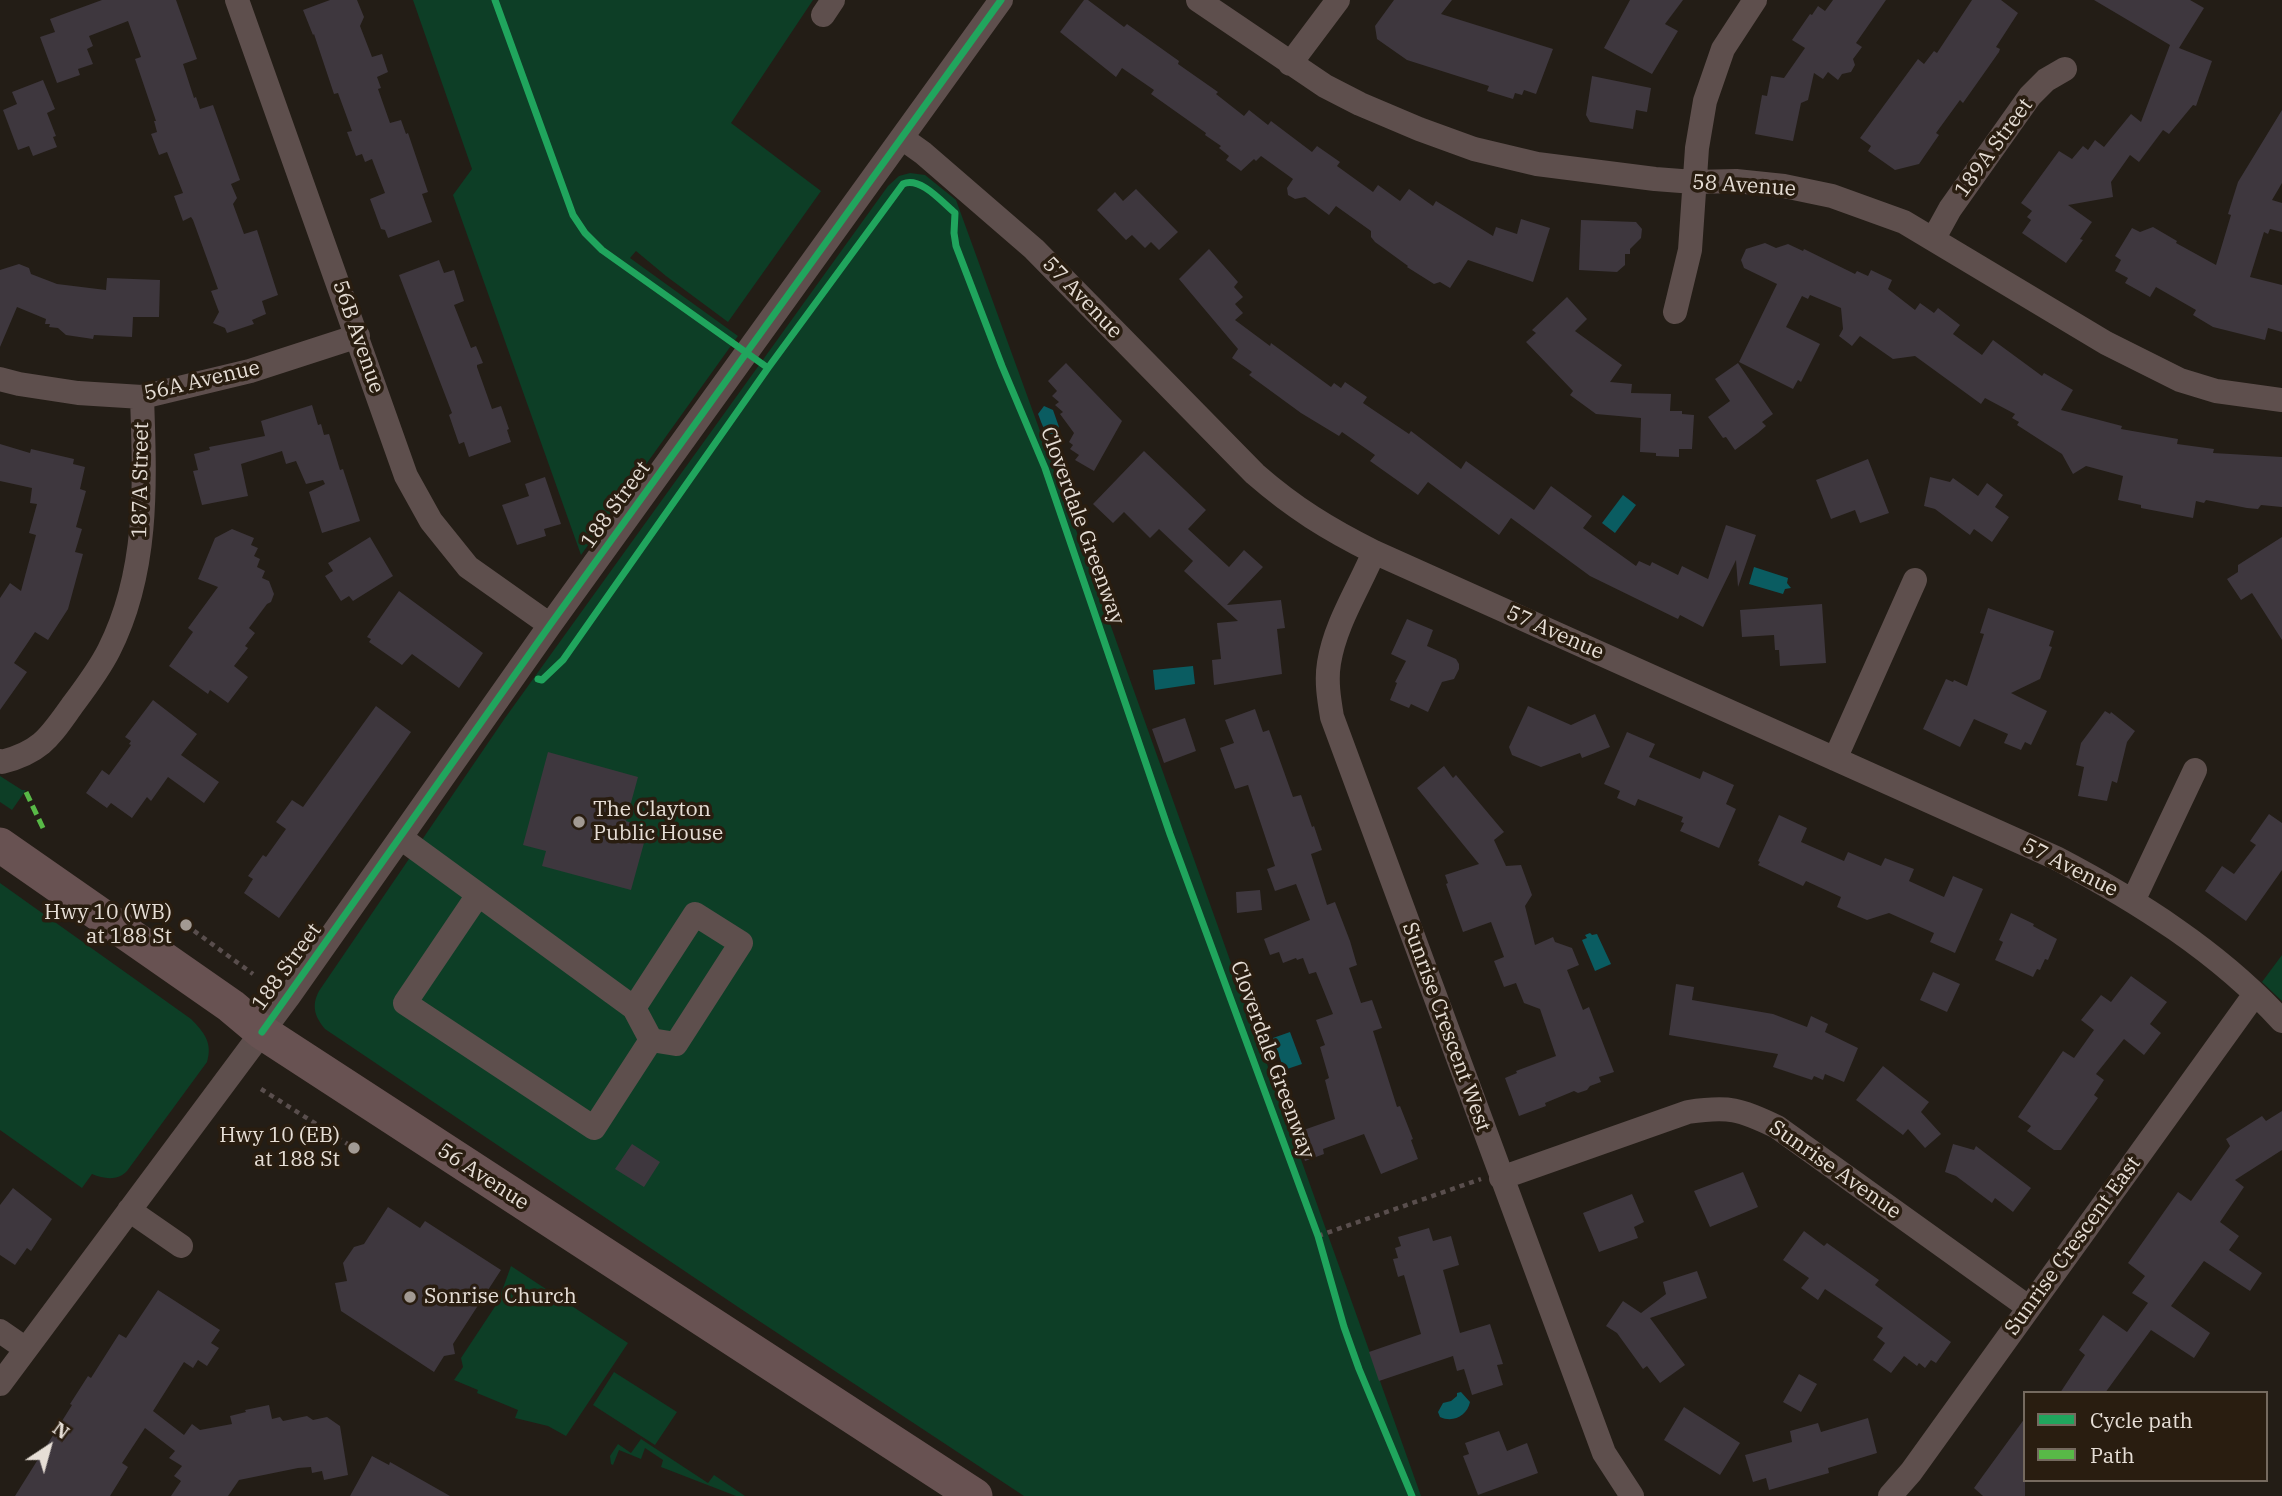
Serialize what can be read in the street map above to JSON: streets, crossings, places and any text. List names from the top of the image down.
{
  "streets": {
    "highway": ["56 Avenue"],
    "street": [
      "189A Street",
      "58 Avenue",
      "57 Avenue",
      "56B Avenue",
      "56A Avenue",
      "187A Street",
      "188 Street",
      "Sunrise Crescent West",
      "Sunrise Avenue",
      "Sunrise Crescent East"
    ],
    "cycle path": ["Cloverdale Greenway"]
  },
  "crossings": [
    ["189A Street", "58 Avenue"],
    ["57 Avenue", "188 Street"],
    ["57 Avenue", "Sunrise Crescent West"],
    ["57 Avenue", "Sunrise Crescent East"],
    ["56B Avenue", "56A Avenue"],
    ["56B Avenue", "188 Street"],
    ["56A Avenue", "187A Street"],
    ["188 Street", "56 Avenue"],
    ["Sunrise Crescent West", "Sunrise Avenue"],
    ["Sunrise Avenue", "Sunrise Crescent East"]
  ],
  "places": [
    "The Clayton Public House",
    "Hwy 10 (WB) at 188 St",
    "Hwy 10 (EB) at 188 St",
    "Sonrise Church"
  ],
  "legend": ["Cycle path", "Path"],
  "north": "top right"
}
